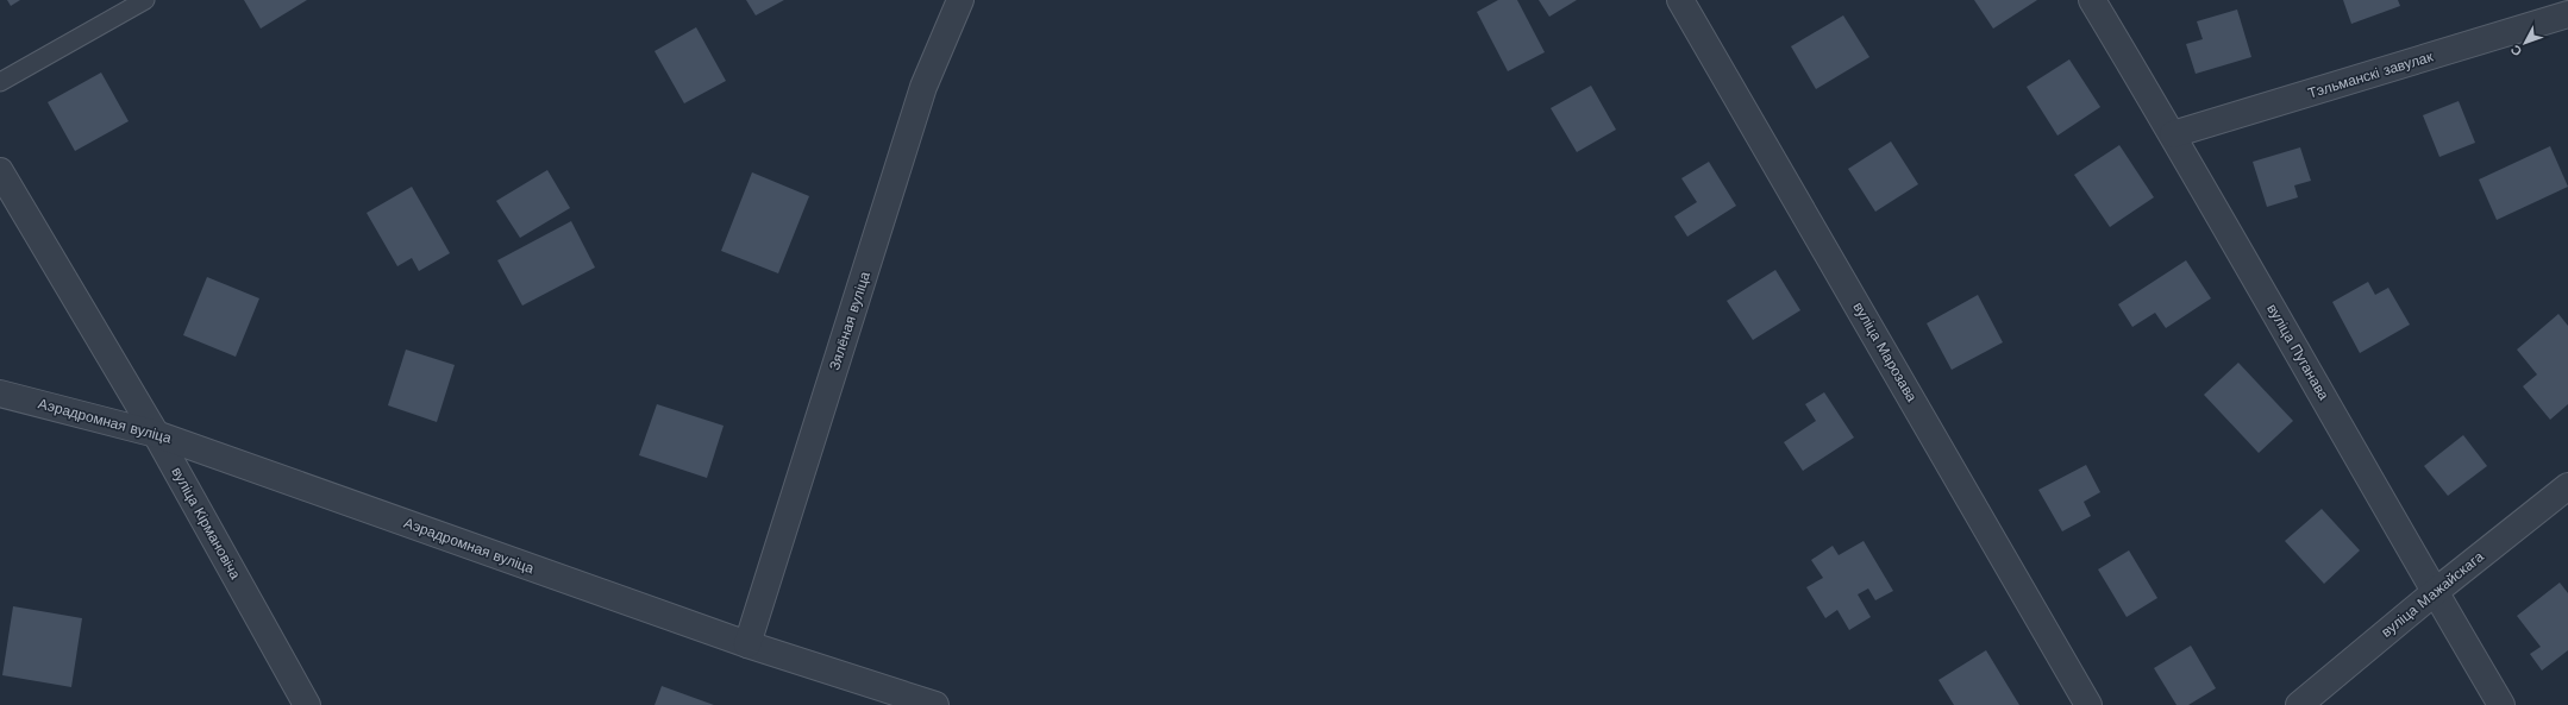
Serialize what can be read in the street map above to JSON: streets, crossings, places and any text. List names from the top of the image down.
{
  "streets": {
    "street": [
      "Тэльманскі завулак",
      "Зялёная вуліца",
      "вуліца Марозава",
      "вуліца Пуганава",
      "Аэрадромная вуліца",
      "вуліца Кірмановіча",
      "вуліца Мажайскага"
    ]
  },
  "crossings": [
    ["Тэльманскі завулак", "вуліца Пуганава"],
    ["Зялёная вуліца", "Аэрадромная вуліца"],
    ["вуліца Пуганава", "вуліца Мажайскага"],
    ["Аэрадромная вуліца", "вуліца Кірмановіча"]
  ],
  "north": "bottom left"
}
